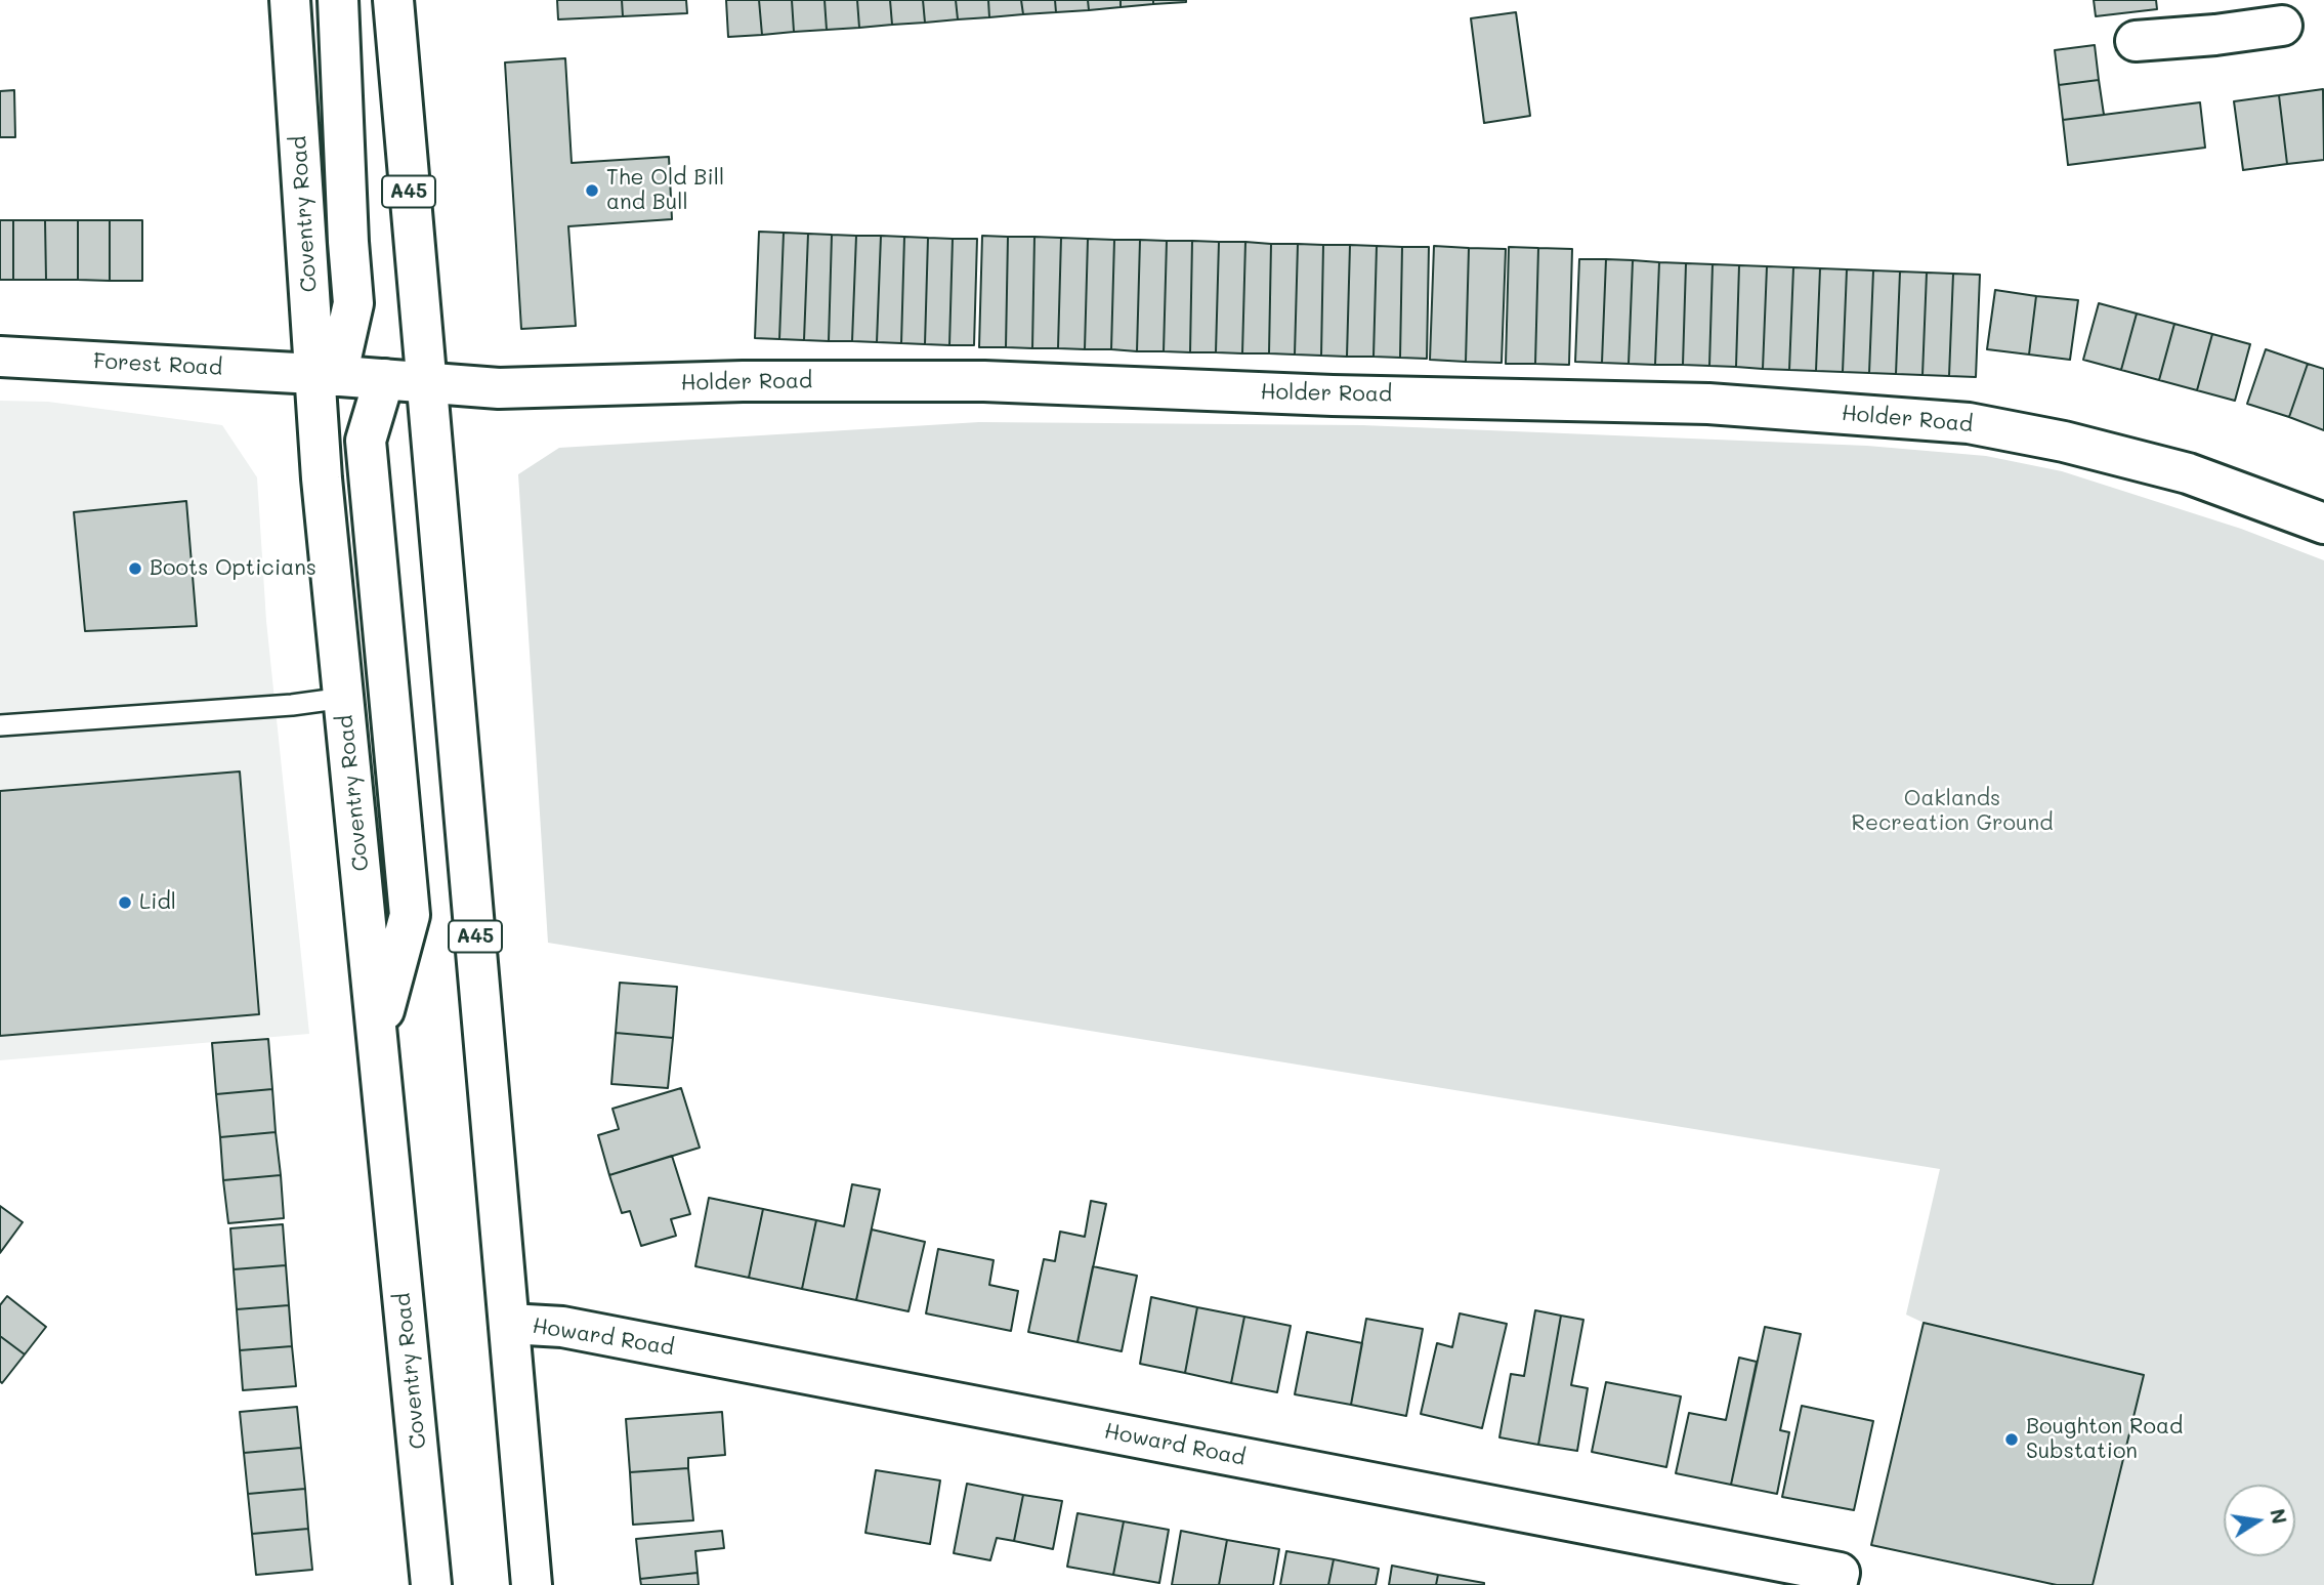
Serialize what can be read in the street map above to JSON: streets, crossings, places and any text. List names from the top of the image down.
{
  "streets": {
    "main road": [
      "A45",
      "Coventry Road",
      "Forest Road",
      "Holder Road",
      "Howard Road"
    ]
  },
  "crossings": [
    ["A45", "Holder Road"],
    ["A45", "Howard Road"],
    ["Coventry Road", "Forest Road"],
    ["Coventry Road", "Holder Road"],
    ["Forest Road", "Holder Road"]
  ],
  "parks": ["Oaklands Recreation Ground"],
  "places": [
    "The Old Bill and Bull",
    "Boots Opticians",
    "Lidl",
    "Boughton Road Substation"
  ],
  "north": "right"
}
